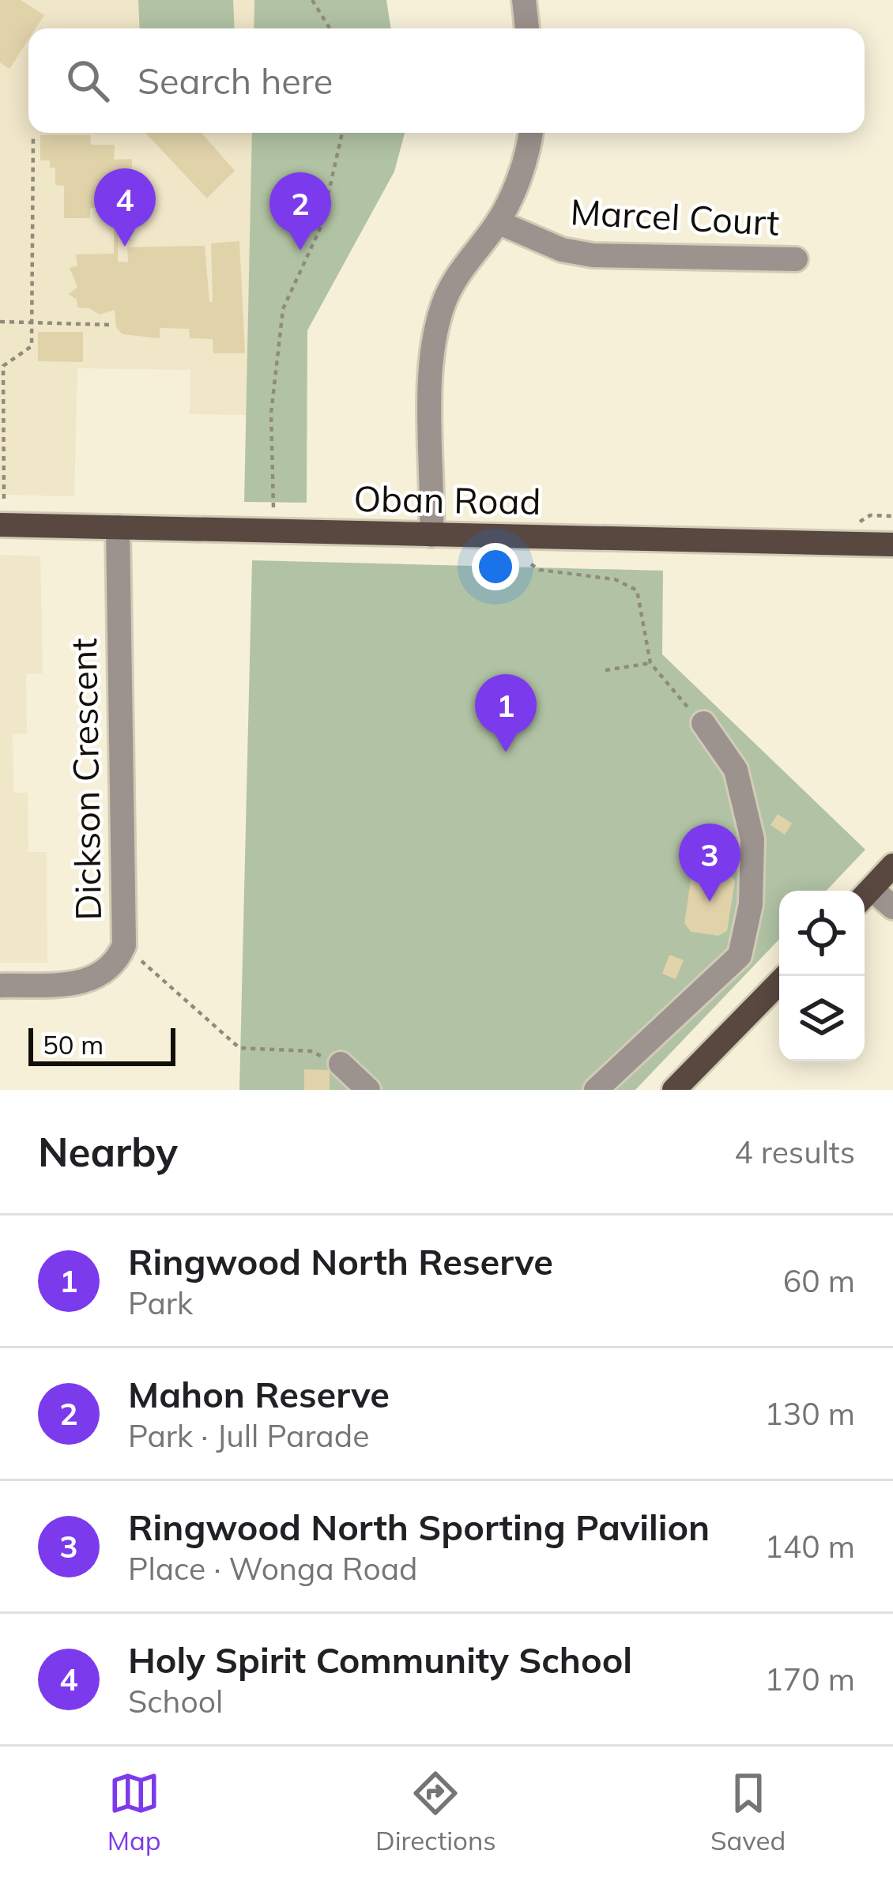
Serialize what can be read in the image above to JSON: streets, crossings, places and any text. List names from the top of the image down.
{
  "streets": {
    "main road": ["Oban Road"],
    "street": ["Marcel Court", "Dickson Crescent"]
  },
  "crossings": [
    ["Oban Road", "Dickson Crescent"]
  ],
  "scale_bar": "50 m",
  "page": {
    "search": "Search here",
    "pins": [
      "4",
      "2",
      "1",
      "3"
    ],
    "scale": "50 m",
    "heading": ["Nearby", "4 results"],
    "list": [
      {
        "mark": "1",
        "name": "Ringwood North Reserve",
        "note": "Park",
        "value": "60 m"
      },
      {
        "mark": "2",
        "name": "Mahon Reserve",
        "note": "Park · Jull Parade",
        "value": "130 m"
      },
      {
        "mark": "3",
        "name": "Ringwood North Sporting Pavilion",
        "note": "Place · Wonga Road",
        "value": "140 m"
      },
      {
        "mark": "4",
        "name": "Holy Spirit Community School",
        "note": "School",
        "value": "170 m"
      }
    ],
    "nav": ["Map", "Directions", "Saved"]
  }
}
